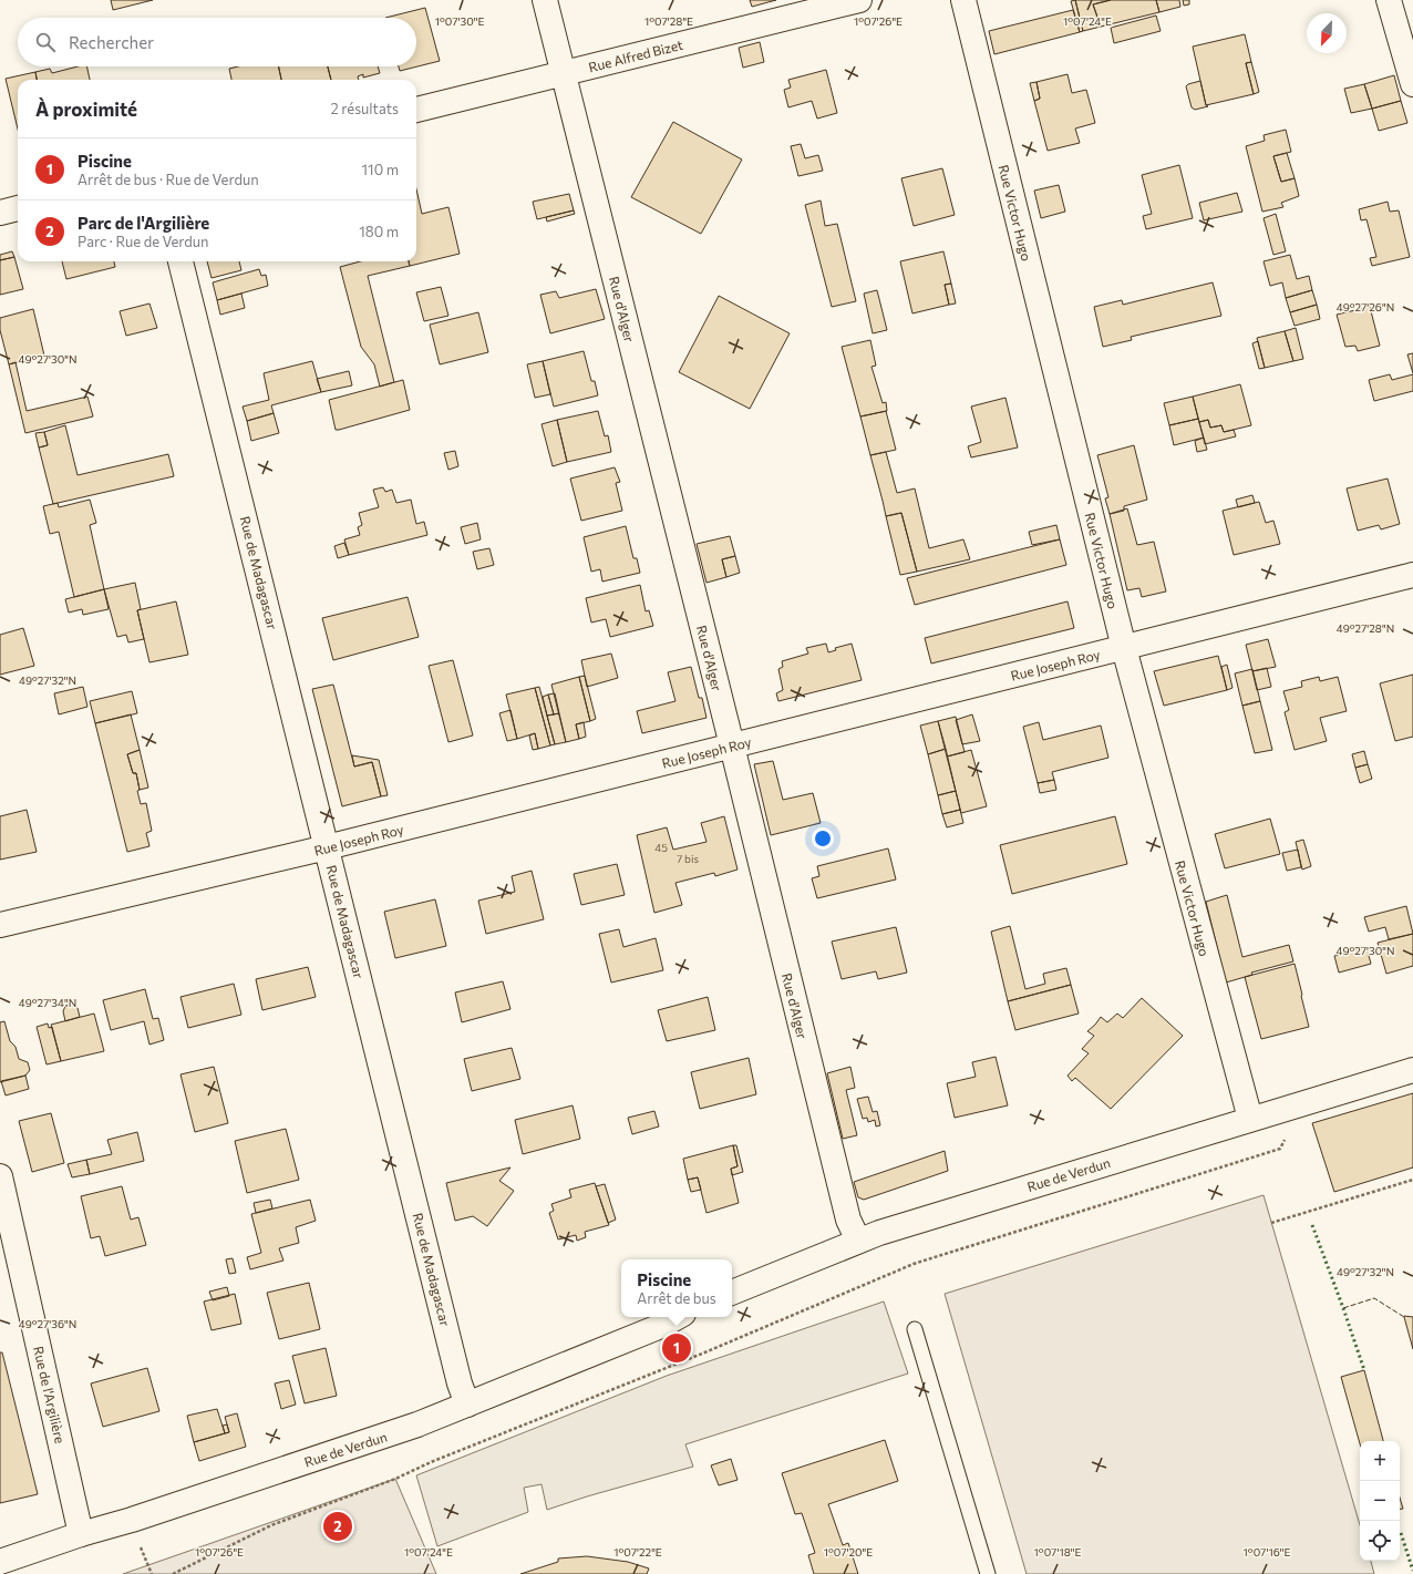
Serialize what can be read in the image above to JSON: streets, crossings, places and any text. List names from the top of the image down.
{
  "streets": {
    "street": [
      "Rue Alfred Bizet",
      "Rue Victor Hugo",
      "Rue d'Alger",
      "Rue de Madagascar",
      "Rue Joseph Roy",
      "Rue de Verdun",
      "Rue de l'Argilière"
    ]
  },
  "crossings": [
    ["Rue Alfred Bizet", "Rue d'Alger"],
    ["Rue Victor Hugo", "Rue Joseph Roy"],
    ["Rue Victor Hugo", "Rue de Verdun"],
    ["Rue d'Alger", "Rue Joseph Roy"],
    ["Rue d'Alger", "Rue de Verdun"],
    ["Rue de Madagascar", "Rue Joseph Roy"],
    ["Rue de Madagascar", "Rue de Verdun"],
    ["Rue de Verdun", "Rue de l'Argilière"]
  ],
  "house_numbers": ["45", "7 bis"],
  "north": "bottom left",
  "page": {
    "search": "Rechercher",
    "heading": ["À proximité", "2 résultats"],
    "list": [
      {
        "mark": "1",
        "name": "Piscine",
        "note": "Arrêt de bus · Rue de Verdun",
        "value": "110 m"
      },
      {
        "mark": "2",
        "name": "Parc de l'Argilière",
        "note": "Parc · Rue de Verdun",
        "value": "180 m"
      }
    ],
    "popup": ["Piscine", "Arrêt de bus"],
    "pins": ["1", "2"],
    "map_buttons": ["+", "−"]
  },
  "coordinates": [
    "1°07'30\"E",
    "1°07'28\"E",
    "1°07'26\"E",
    "1°07'24\"E",
    "49°27'26\"N",
    "49°27'30\"N",
    "49°27'28\"N",
    "49°27'32\"N",
    "49°27'34\"N",
    "49°27'36\"N",
    "1°07'22\"E",
    "1°07'20\"E",
    "1°07'18\"E",
    "1°07'16\"E"
  ]
}
